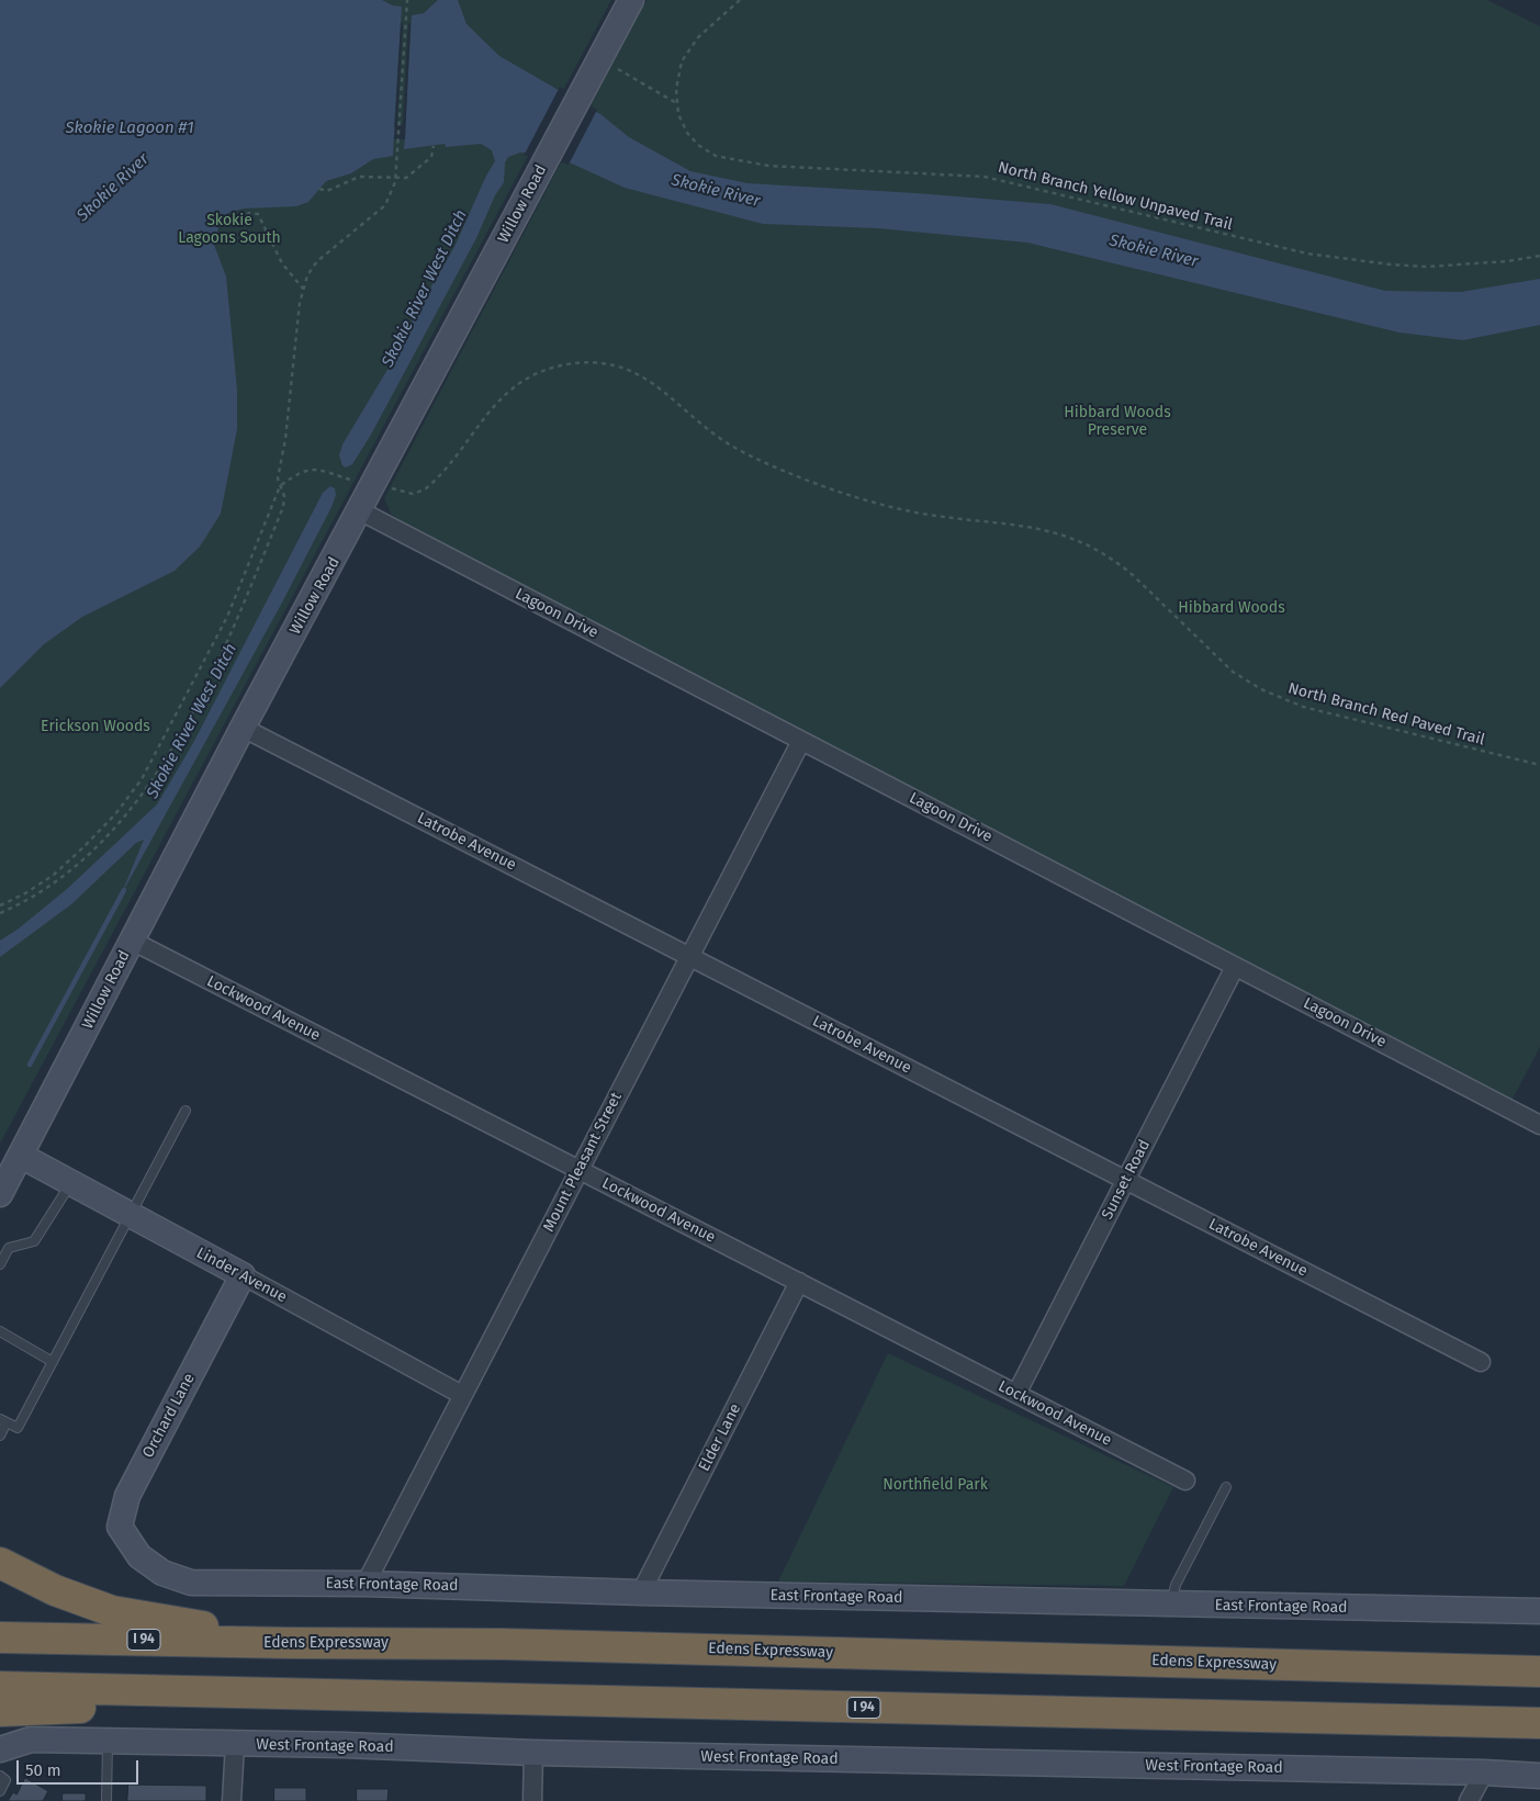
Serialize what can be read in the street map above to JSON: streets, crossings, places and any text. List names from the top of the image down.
{
  "streets": {
    "highway": ["I 94", "Edens Expressway"],
    "street": [
      "Willow Road",
      "Lagoon Drive",
      "Latrobe Avenue",
      "Lockwood Avenue",
      "Mount Pleasant Street",
      "Sunset Road",
      "Linder Avenue",
      "Orchard Lane",
      "Elder Lane",
      "East Frontage Road",
      "West Frontage Road"
    ],
    "path": ["North Branch Yellow Unpaved Trail", "North Branch Red Paved Trail"]
  },
  "crossings": [
    ["Willow Road", "Lagoon Drive"],
    ["Willow Road", "Latrobe Avenue"],
    ["Willow Road", "Lockwood Avenue"],
    ["Willow Road", "Linder Avenue"],
    ["Lagoon Drive", "Mount Pleasant Street"],
    ["Lagoon Drive", "Sunset Road"],
    ["Latrobe Avenue", "Mount Pleasant Street"],
    ["Latrobe Avenue", "Sunset Road"],
    ["Lockwood Avenue", "Mount Pleasant Street"],
    ["Lockwood Avenue", "Sunset Road"],
    ["Lockwood Avenue", "Elder Lane"],
    ["Mount Pleasant Street", "Linder Avenue"],
    ["Mount Pleasant Street", "East Frontage Road"],
    ["Linder Avenue", "Orchard Lane"],
    ["Orchard Lane", "East Frontage Road"],
    ["Elder Lane", "East Frontage Road"]
  ],
  "water": ["Skokie Lagoon #1", "Skokie River", "Skokie River West Ditch"],
  "parks": [
    "Skokie Lagoons South",
    "Hibbard Woods Preserve",
    "Hibbard Woods",
    "Erickson Woods",
    "Northfield Park"
  ],
  "scale_bar": "50 m"
}
